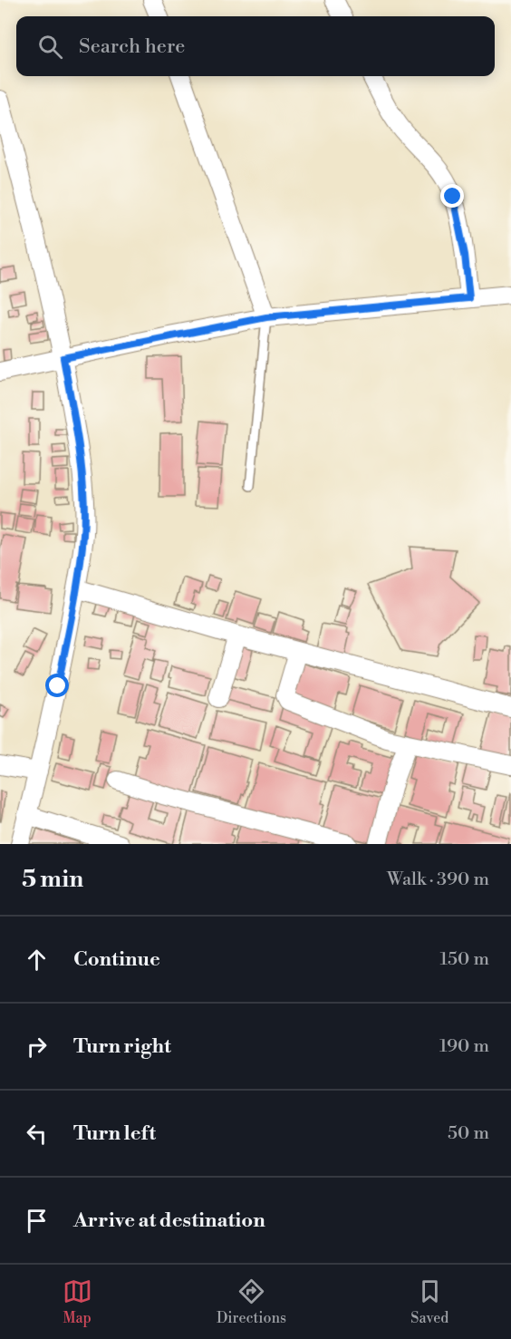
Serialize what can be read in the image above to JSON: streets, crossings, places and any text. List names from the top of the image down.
{
  "page": {
    "search": "Search here",
    "heading": ["5 min", "Walk · 390 m"],
    "list": [
      ["Continue", "150 m"],
      ["Turn right", "190 m"],
      ["Turn left", "50 m"],
      "Arrive at destination"
    ],
    "nav": ["Map", "Directions", "Saved"]
  }
}
